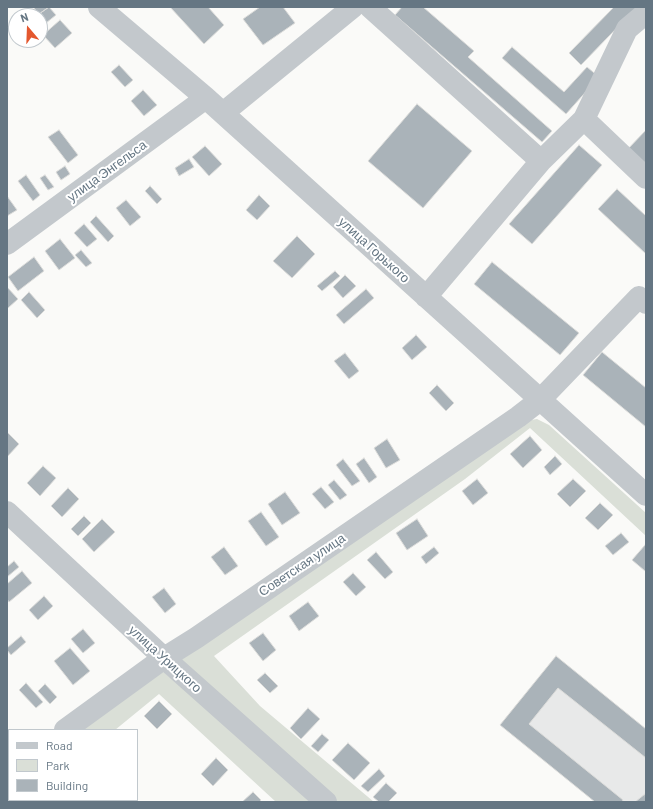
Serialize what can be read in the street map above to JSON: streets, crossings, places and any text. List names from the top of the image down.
{
  "streets": {
    "street": [
      "улица Энгельса",
      "улица Горького",
      "Советская улица",
      "улица Урицкого"
    ]
  },
  "crossings": [
    ["улица Энгельса", "улица Горького"],
    ["улица Горького", "Советская улица"],
    ["Советская улица", "улица Урицкого"]
  ],
  "legend": ["Road", "Park", "Building"],
  "north": "top"
}
